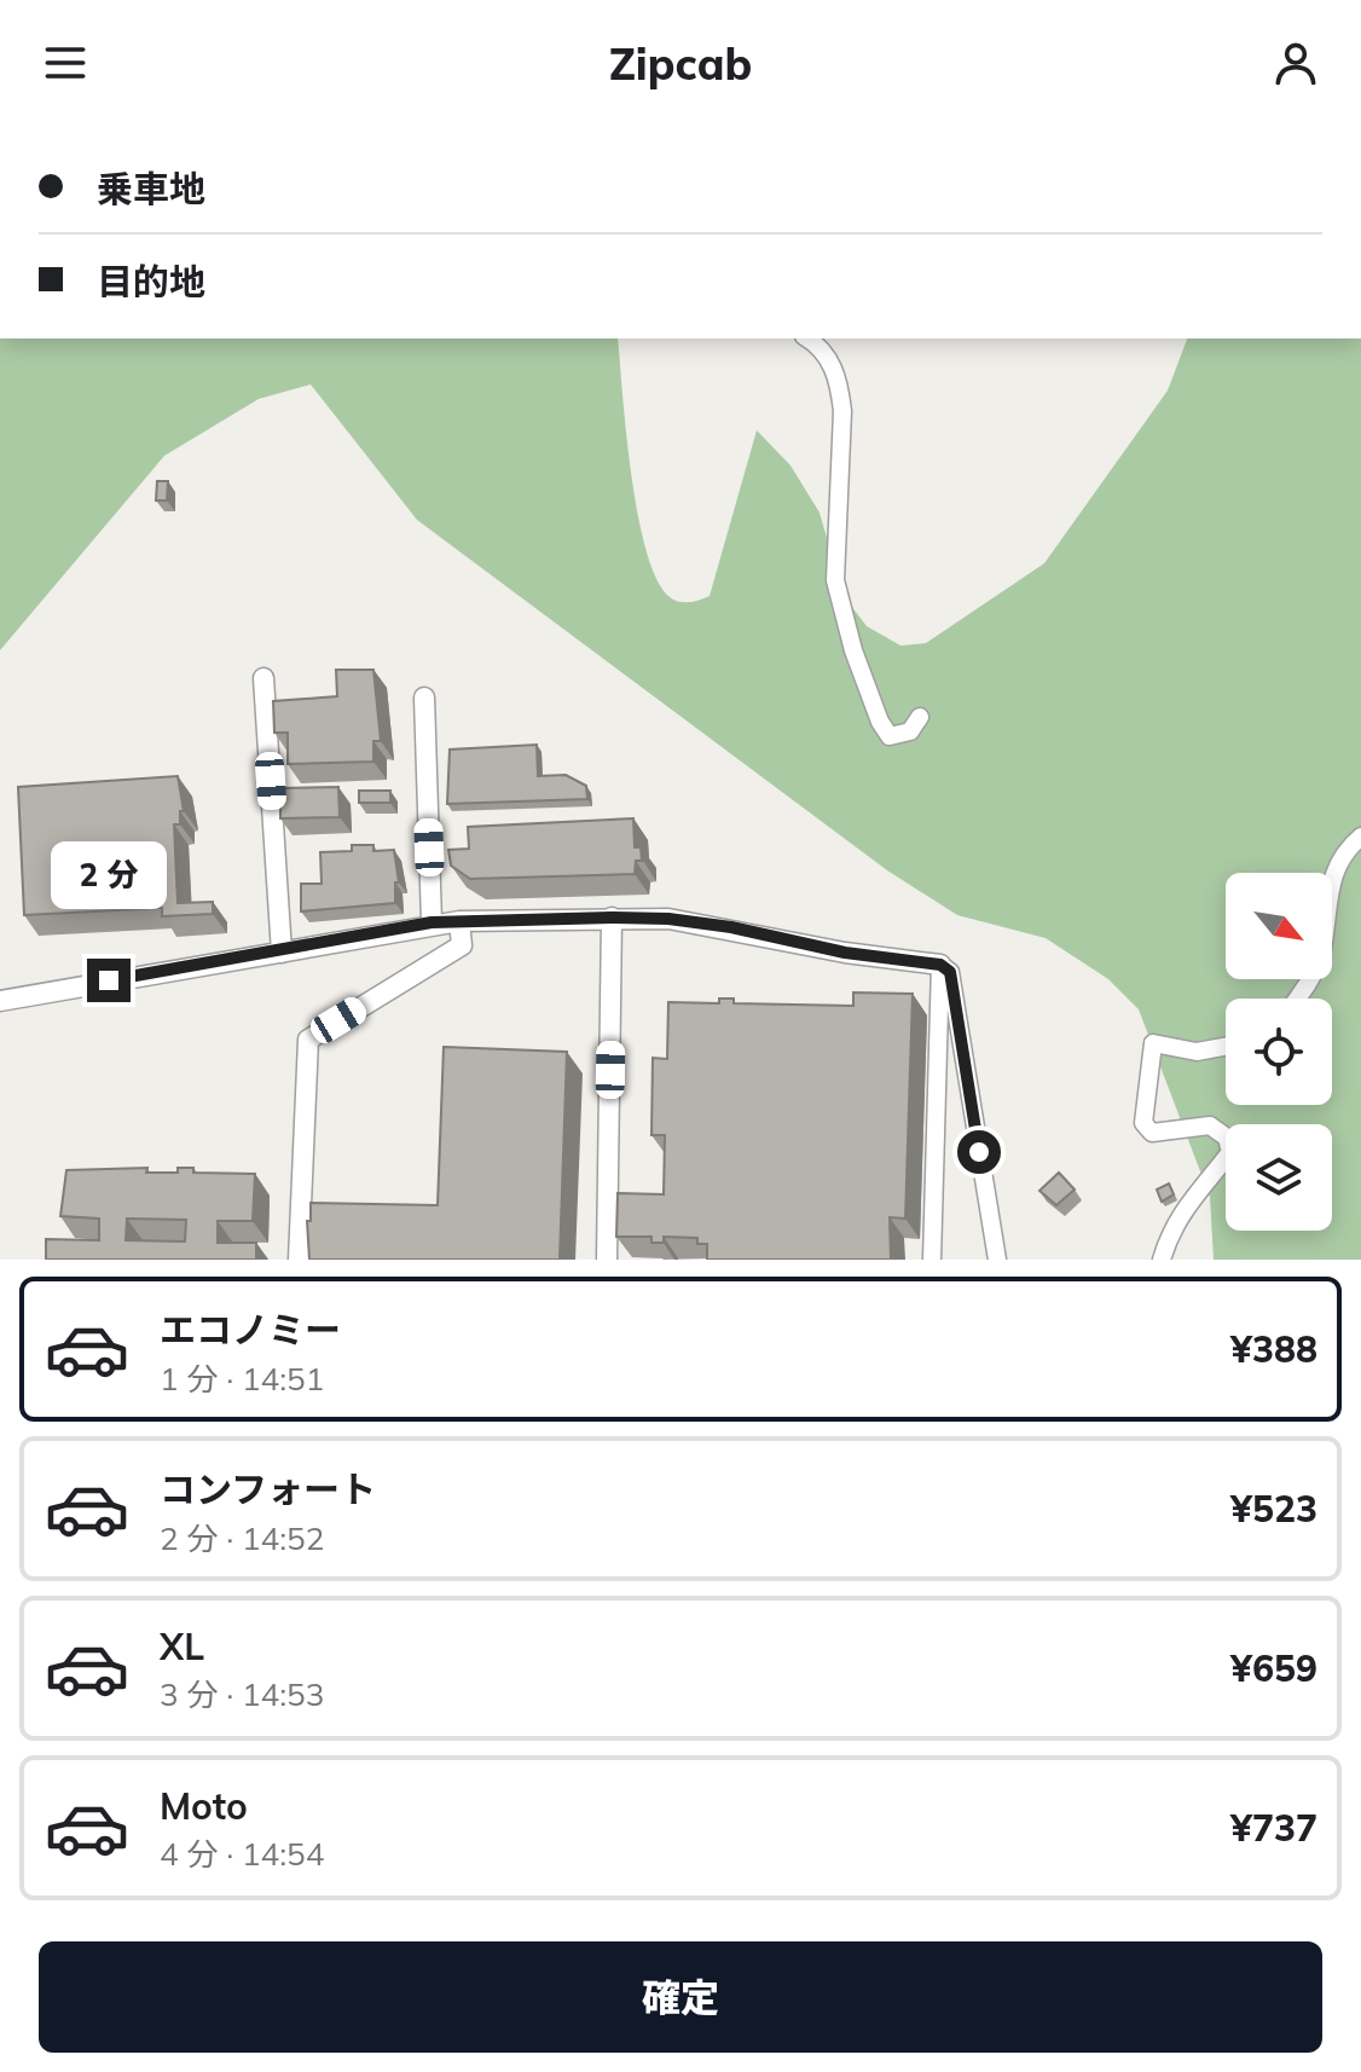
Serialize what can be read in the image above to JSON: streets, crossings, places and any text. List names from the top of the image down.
{
  "north": "bottom right",
  "page": {
    "header": "Zipcab",
    "banner": ["乗車地", "目的地"],
    "bubble": "2 分",
    "list": [
      {
        "name": "エコノミー",
        "note": "1 分 · 14:51",
        "value": "¥388"
      },
      {
        "name": "コンフォート",
        "note": "2 分 · 14:52",
        "value": "¥523"
      },
      {
        "name": "XL",
        "note": "3 分 · 14:53",
        "value": "¥659"
      },
      {
        "name": "Moto",
        "note": "4 分 · 14:54",
        "value": "¥737"
      }
    ],
    "buttons": "確定"
  }
}
